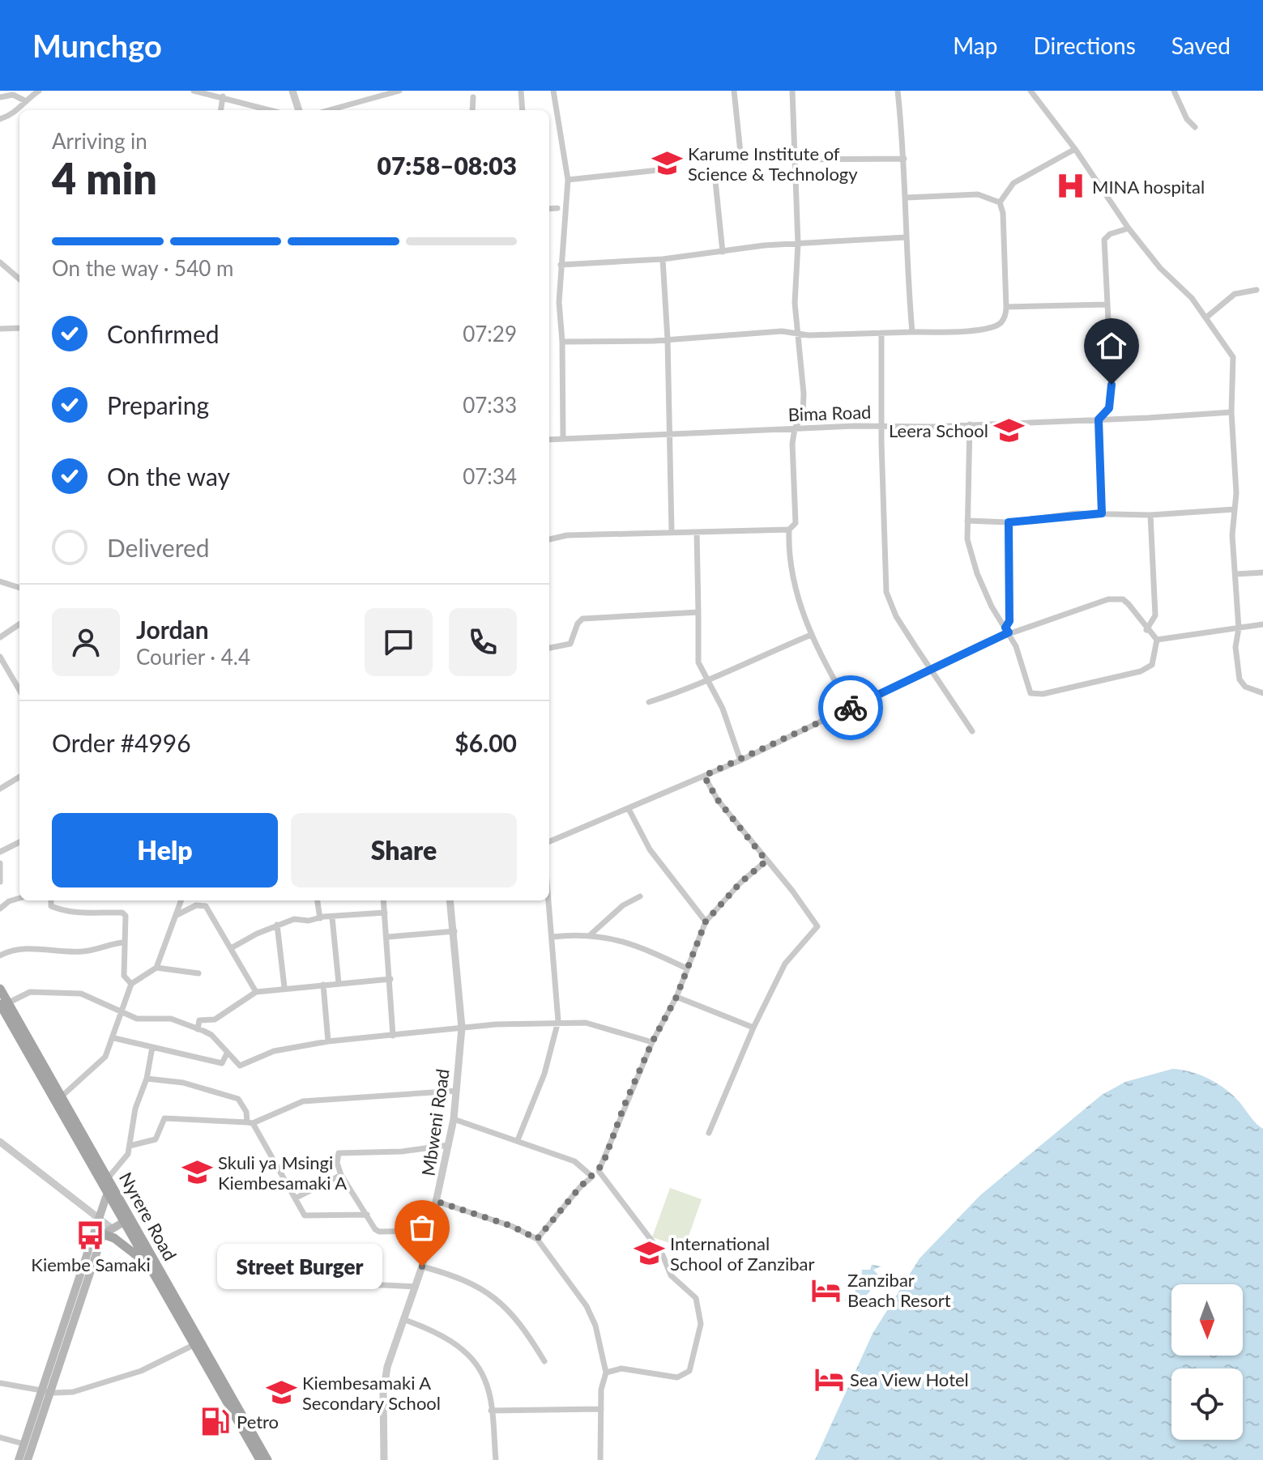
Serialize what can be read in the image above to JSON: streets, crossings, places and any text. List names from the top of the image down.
{
  "streets": {
    "main road": ["Nyrere Road"],
    "street": ["Bima Road", "Mbweni Road"]
  },
  "places": {
    "school or university": [
      "Karume Institute of Science & Technology",
      "Leera School",
      "Skuli ya Msingi Kiembesamaki A",
      "International School of Zanzibar",
      "Kiembesamaki A Secondary School"
    ],
    "hospital": ["MINA hospital"],
    "bus stop": ["Kiembe Samaki"],
    "other": ["Street Burger"],
    "hotel": ["Zanzibar Beach Resort", "Sea View Hotel"],
    "fuel station": ["Petro"]
  },
  "north": "bottom",
  "page": {
    "header": "Munchgo",
    "nav": ["Map", "Directions", "Saved"],
    "heading": ["4 min", "Arriving in", "07:58–08:03"],
    "panel": [
      "Jordan",
      "Courier · 4.4",
      "Order #4996",
      "$6.00"
    ],
    "bar": "On the way · 540 m",
    "list": [
      ["Confirmed", "07:29"],
      ["Preparing", "07:33"],
      ["On the way", "07:34"],
      "Delivered"
    ],
    "buttons": ["Help", "Share"],
    "bubble": "Street Burger"
  }
}
